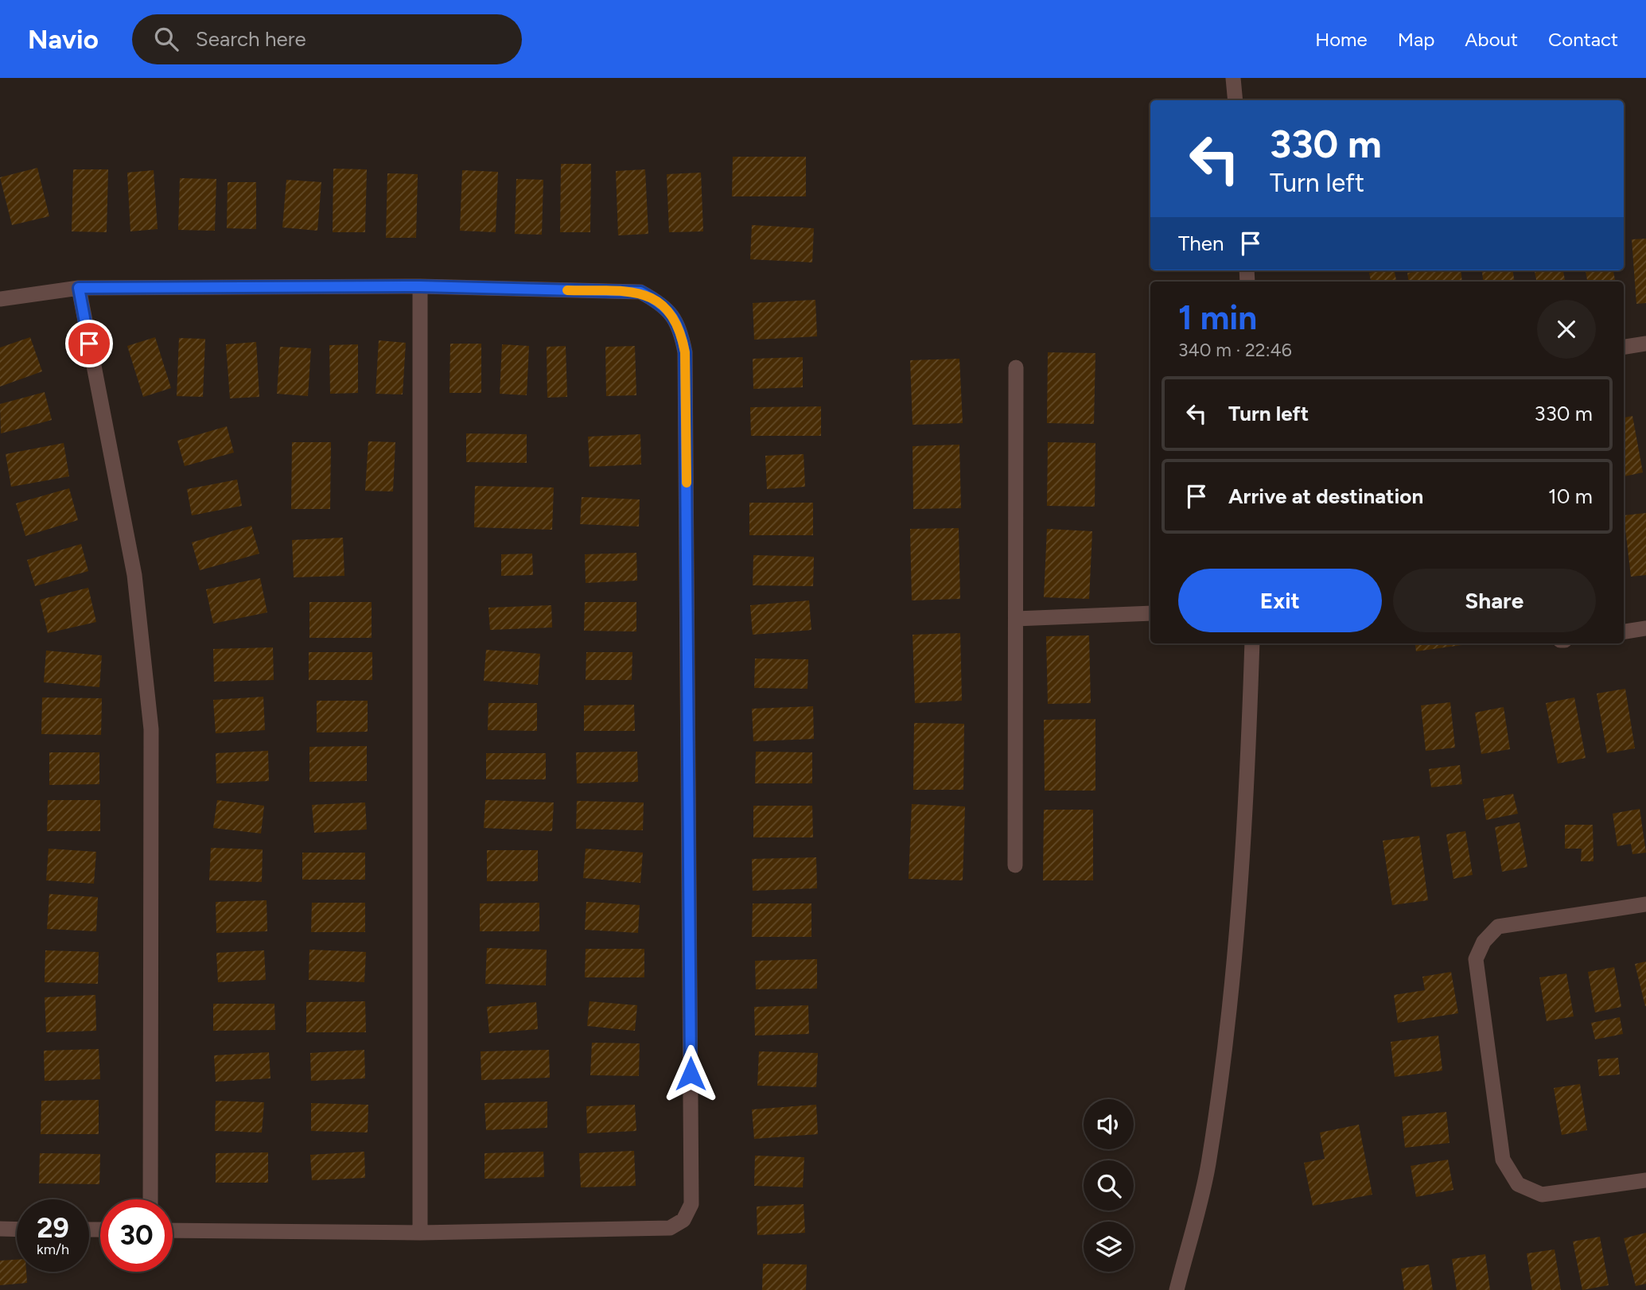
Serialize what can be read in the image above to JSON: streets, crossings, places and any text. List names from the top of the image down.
{
  "page": {
    "header": "Navio",
    "search": "Search here",
    "nav": [
      "Home",
      "Map",
      "About",
      "Contact"
    ],
    "turn": ["330 m", "Turn left"],
    "then": "Then",
    "heading": ["1 min", "340 m · 22:46"],
    "list": [
      {
        "name": "Turn left",
        "value": "330 m"
      },
      {
        "name": "Arrive at destination",
        "value": "10 m"
      }
    ],
    "buttons": ["Exit", "Share"],
    "speed": "29 km/h",
    "limit": "30"
  }
}
